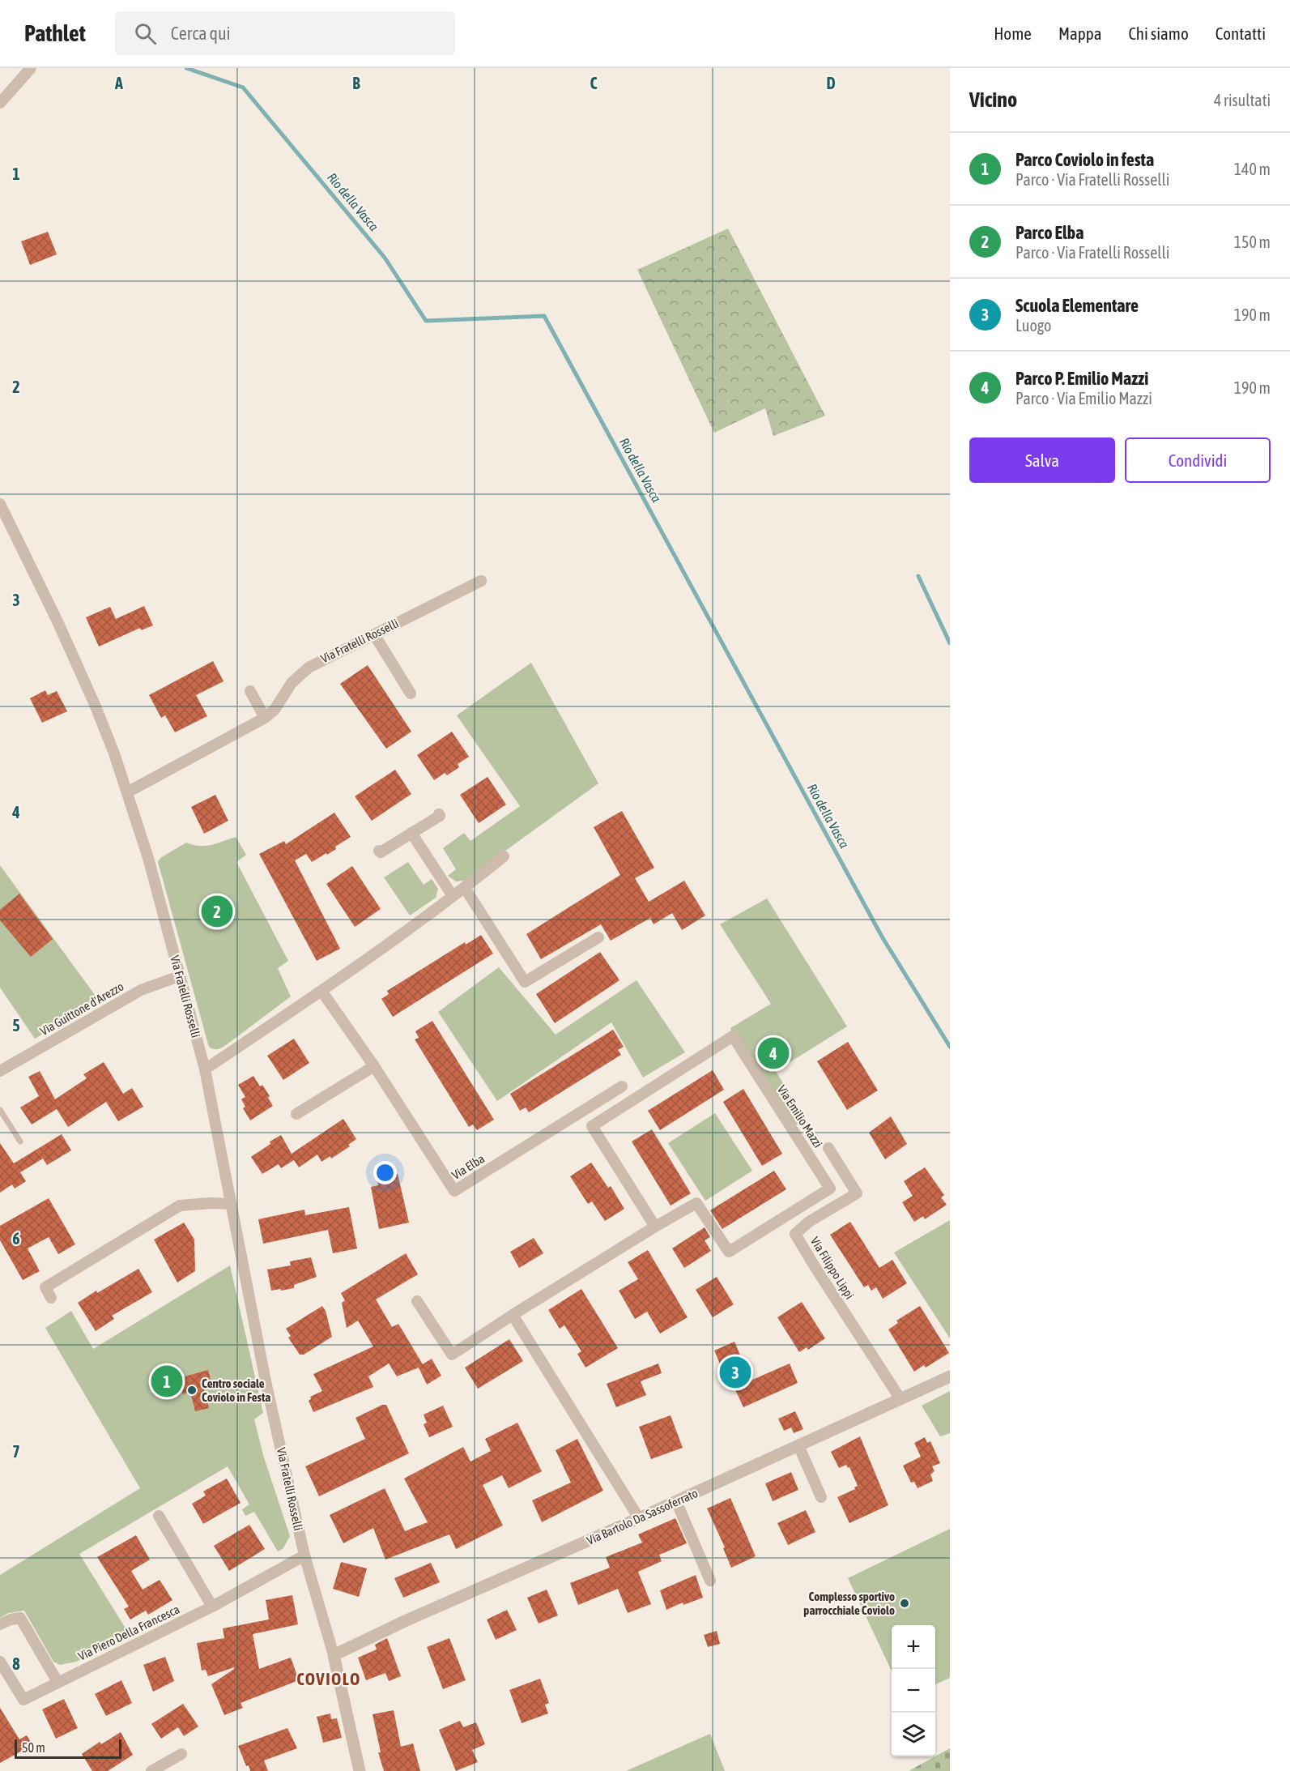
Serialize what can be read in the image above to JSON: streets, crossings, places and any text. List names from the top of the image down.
{
  "streets": {
    "street": [
      "Via Fratelli Rosselli",
      "Via Guittone d'Arezzo",
      "Via Emilio Mazzi",
      "Via Elba",
      "Via Filippo Lippi",
      "Via Bartolo Da Sassoferrato",
      "Via Piero Della Francesca"
    ]
  },
  "crossings": [
    ["Via Fratelli Rosselli", "Via Guittone d'Arezzo"],
    ["Via Fratelli Rosselli", "Via Bartolo Da Sassoferrato"],
    ["Via Fratelli Rosselli", "Via Piero Della Francesca"],
    ["Via Filippo Lippi", "Via Bartolo Da Sassoferrato"]
  ],
  "districts": ["COVIOLO"],
  "water": ["Rio della Vasca"],
  "places": ["Centro sociale Coviolo in Festa", "Complesso sportivo parrocchiale Coviolo"],
  "scale_bar": "50 m",
  "page": {
    "header": "Pathlet",
    "search": "Cerca qui",
    "nav": [
      "Home",
      "Mappa",
      "Chi siamo",
      "Contatti"
    ],
    "heading": ["Vicino", "4 risultati"],
    "list": [
      {
        "mark": "1",
        "name": "Parco Coviolo in festa",
        "note": "Parco · Via Fratelli Rosselli",
        "value": "140 m"
      },
      {
        "mark": "2",
        "name": "Parco Elba",
        "note": "Parco · Via Fratelli Rosselli",
        "value": "150 m"
      },
      {
        "mark": "3",
        "name": "Scuola Elementare",
        "note": "Luogo",
        "value": "190 m"
      },
      {
        "mark": "4",
        "name": "Parco P. Emilio Mazzi",
        "note": "Parco · Via Emilio Mazzi",
        "value": "190 m"
      }
    ],
    "buttons": ["Salva", "Condividi"],
    "pins": [
      "2",
      "4",
      "3",
      "1"
    ],
    "map_buttons": ["+", "−"],
    "scale": "50 m"
  },
  "grid": {
    "columns": [
      "A",
      "B",
      "C",
      "D"
    ],
    "rows": [
      "1",
      "2",
      "3",
      "4",
      "5",
      "6",
      "7",
      "8"
    ]
  }
}
